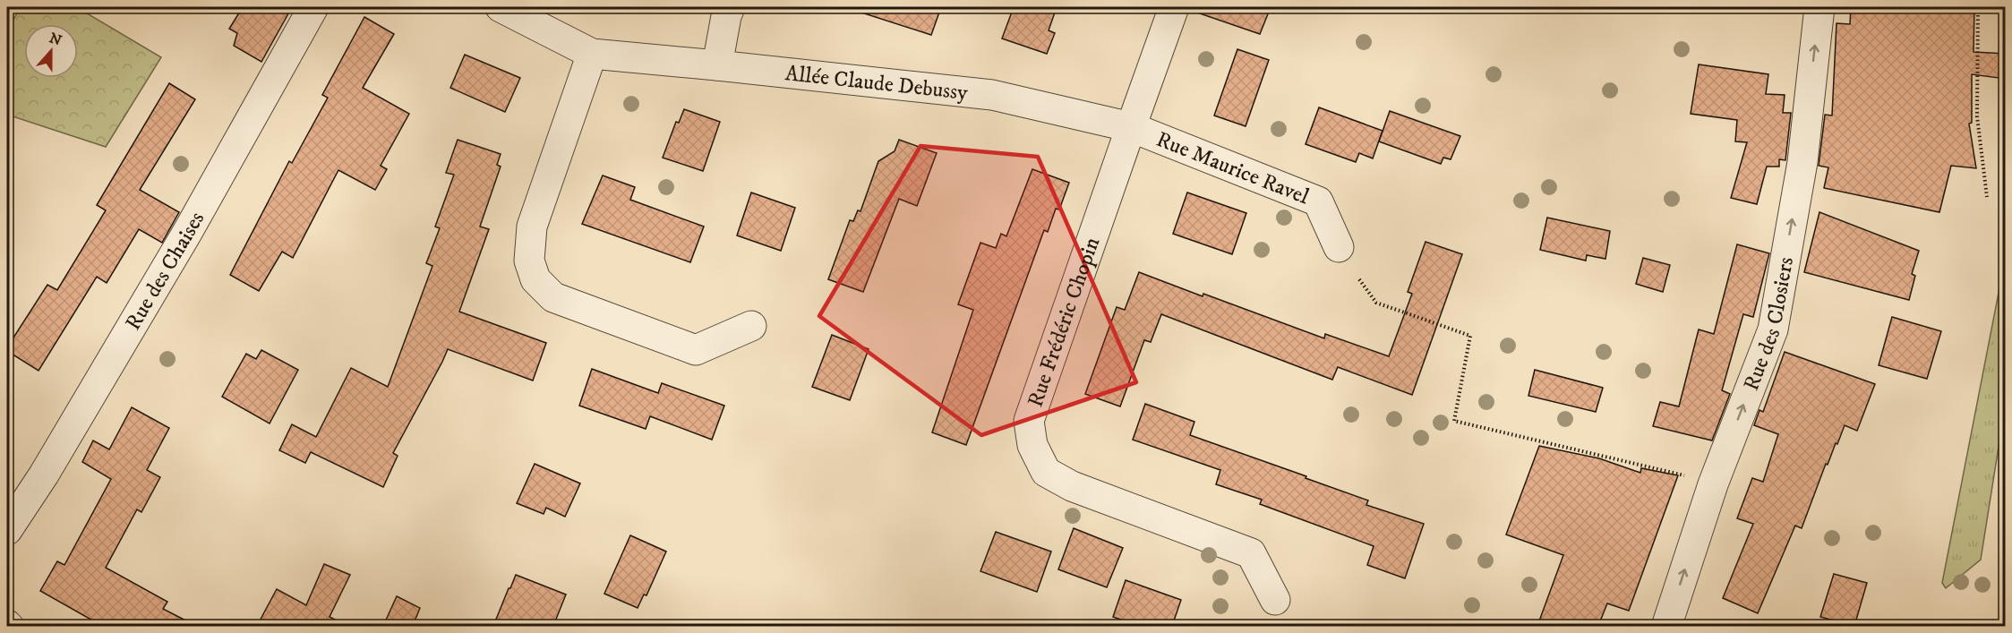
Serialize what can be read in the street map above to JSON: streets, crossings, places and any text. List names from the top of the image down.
{
  "streets": {
    "street": [
      "Allée Claude Debussy",
      "Rue Maurice Ravel",
      "Rue des Chaises",
      "Rue Frédéric Chopin",
      "Rue des Closiers"
    ]
  },
  "crossings": [
    ["Allée Claude Debussy", "Rue Maurice Ravel"],
    ["Allée Claude Debussy", "Rue Frédéric Chopin"],
    ["Rue Maurice Ravel", "Rue Frédéric Chopin"]
  ],
  "one_way": ["Rue des Closiers"],
  "north": "top"
}
